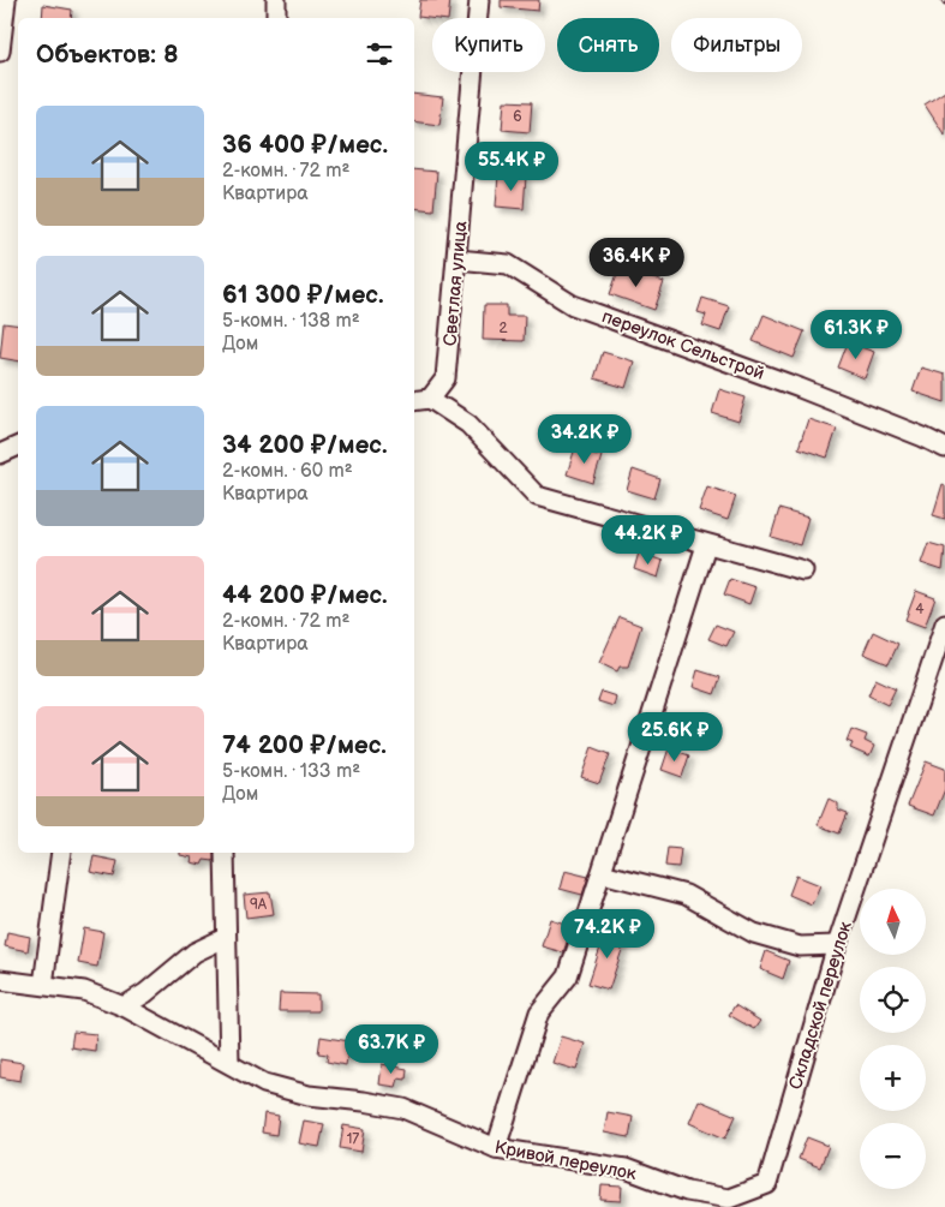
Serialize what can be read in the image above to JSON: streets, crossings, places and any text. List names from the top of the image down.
{
  "streets": {
    "street": [
      "Светлая улица",
      "переулок Сельстрой",
      "Складской переулок",
      "Кривой переулок"
    ]
  },
  "crossings": [
    ["Светлая улица", "переулок Сельстрой"],
    ["Складской переулок", "Кривой переулок"]
  ],
  "house_numbers": [
    "6",
    "2",
    "4",
    "9А",
    "17"
  ],
  "north": "top",
  "page": {
    "chip": ["Купить", "Снять", "Фильтры"],
    "heading": "Объектов: 8",
    "list": [
      {
        "name": "36 400 ₽/мес.",
        "note": "2-комн. · 72 m² · Квартира"
      },
      {
        "name": "61 300 ₽/мес.",
        "note": "5-комн. · 138 m² · Дом"
      },
      {
        "name": "34 200 ₽/мес.",
        "note": "2-комн. · 60 m² · Квартира"
      },
      {
        "name": "44 200 ₽/мес.",
        "note": "2-комн. · 72 m² · Квартира"
      },
      {
        "name": "74 200 ₽/мес.",
        "note": "5-комн. · 133 m² · Дом"
      }
    ],
    "price": [
      "55.4K ₽",
      "36.4K ₽",
      "61.3K ₽",
      "34.2K ₽",
      "44.2K ₽",
      "25.6K ₽",
      "74.2K ₽",
      "63.7K ₽"
    ],
    "map_buttons": ["+", "−"]
  }
}
